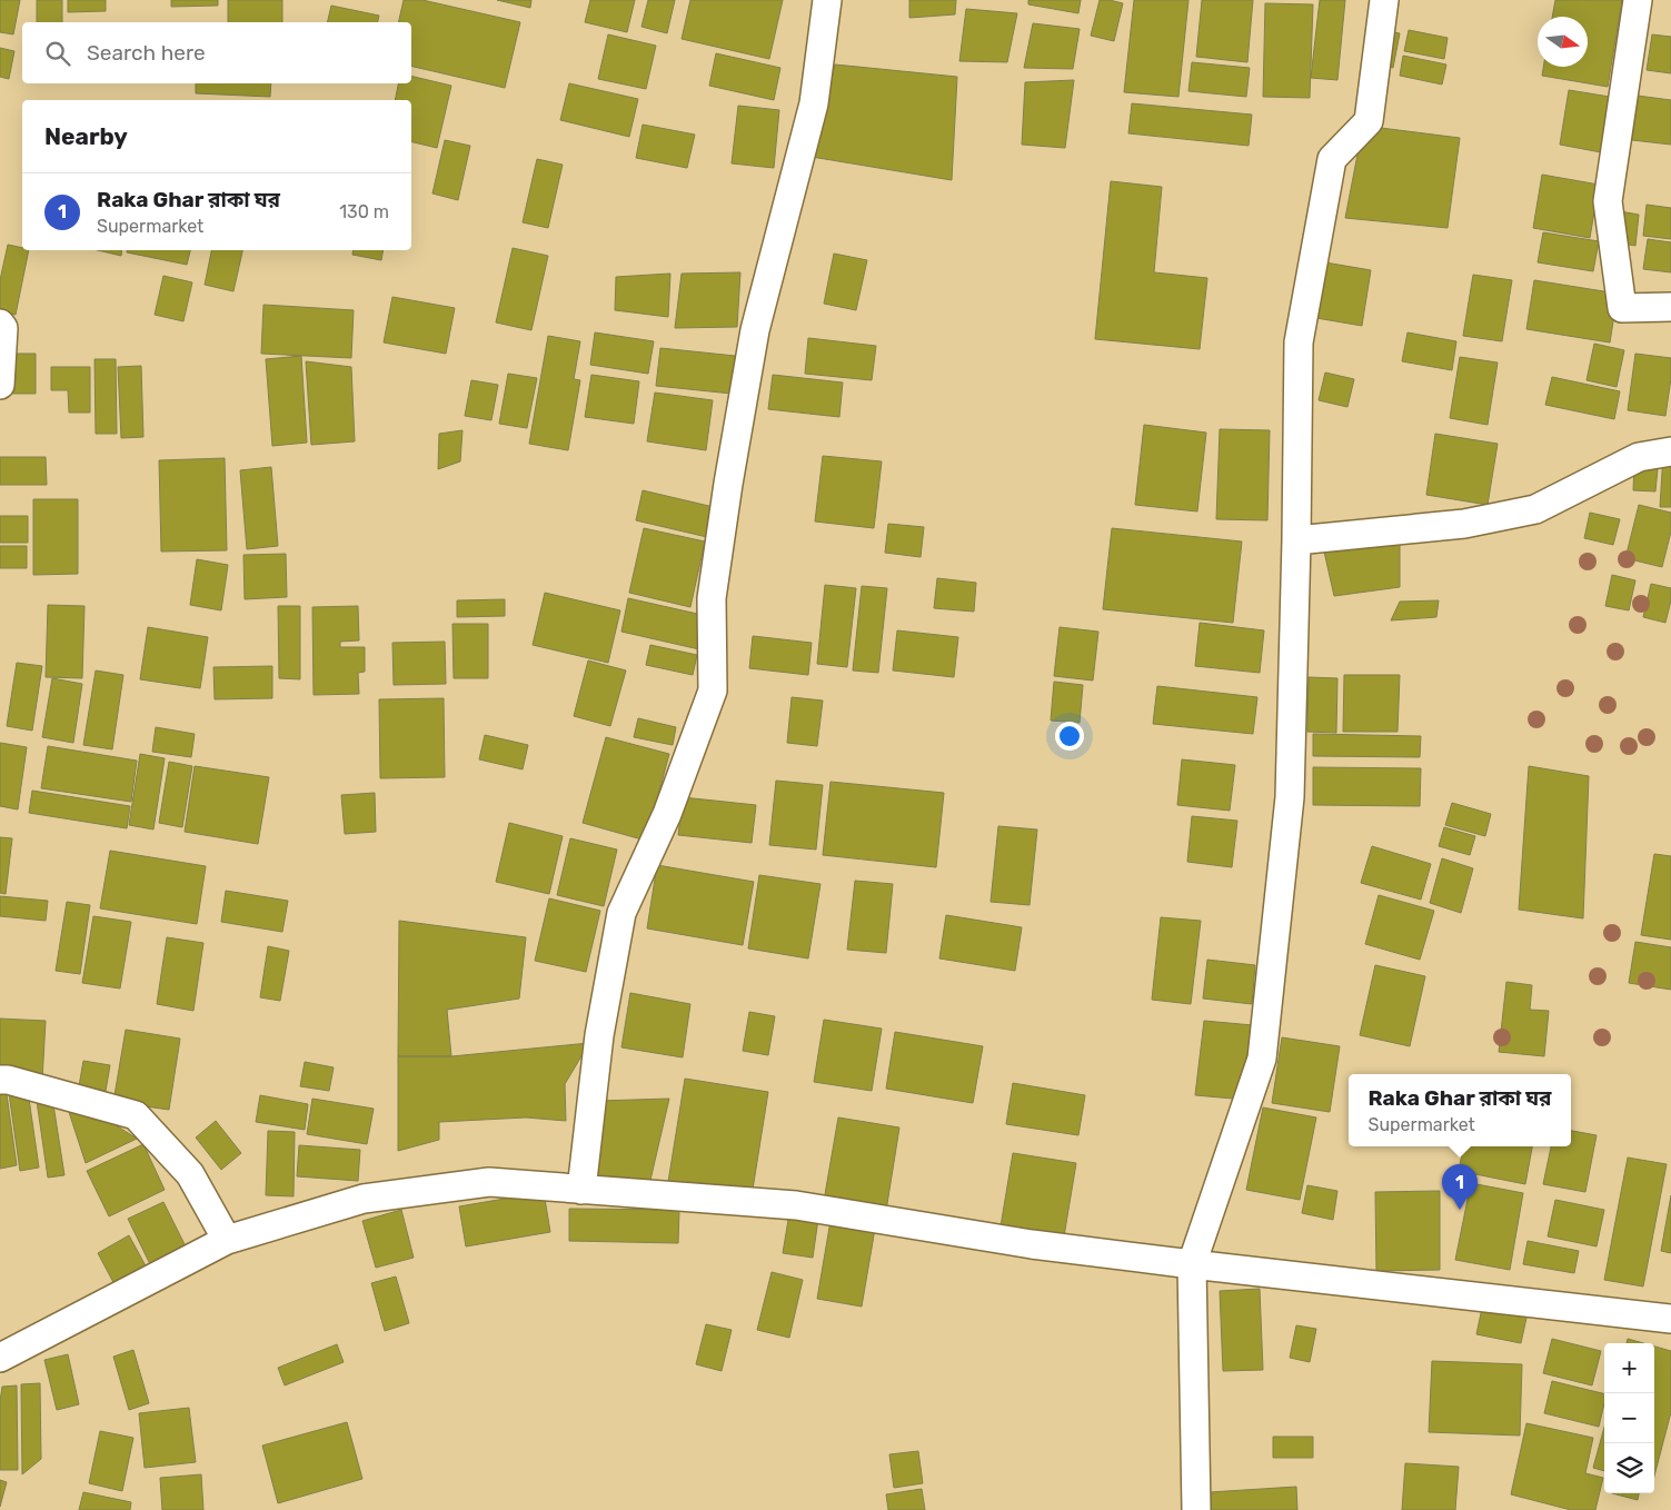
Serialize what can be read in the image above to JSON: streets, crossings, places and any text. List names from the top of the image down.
{
  "north": "right",
  "page": {
    "search": "Search here",
    "heading": "Nearby",
    "list": [
      {
        "mark": "1",
        "name": "Raka Ghar রাকা ঘর",
        "note": "Supermarket",
        "value": "130 m"
      }
    ],
    "popup": ["Raka Ghar রাকা ঘর", "Supermarket"],
    "pins": "1",
    "map_buttons": ["+", "−"]
  }
}
